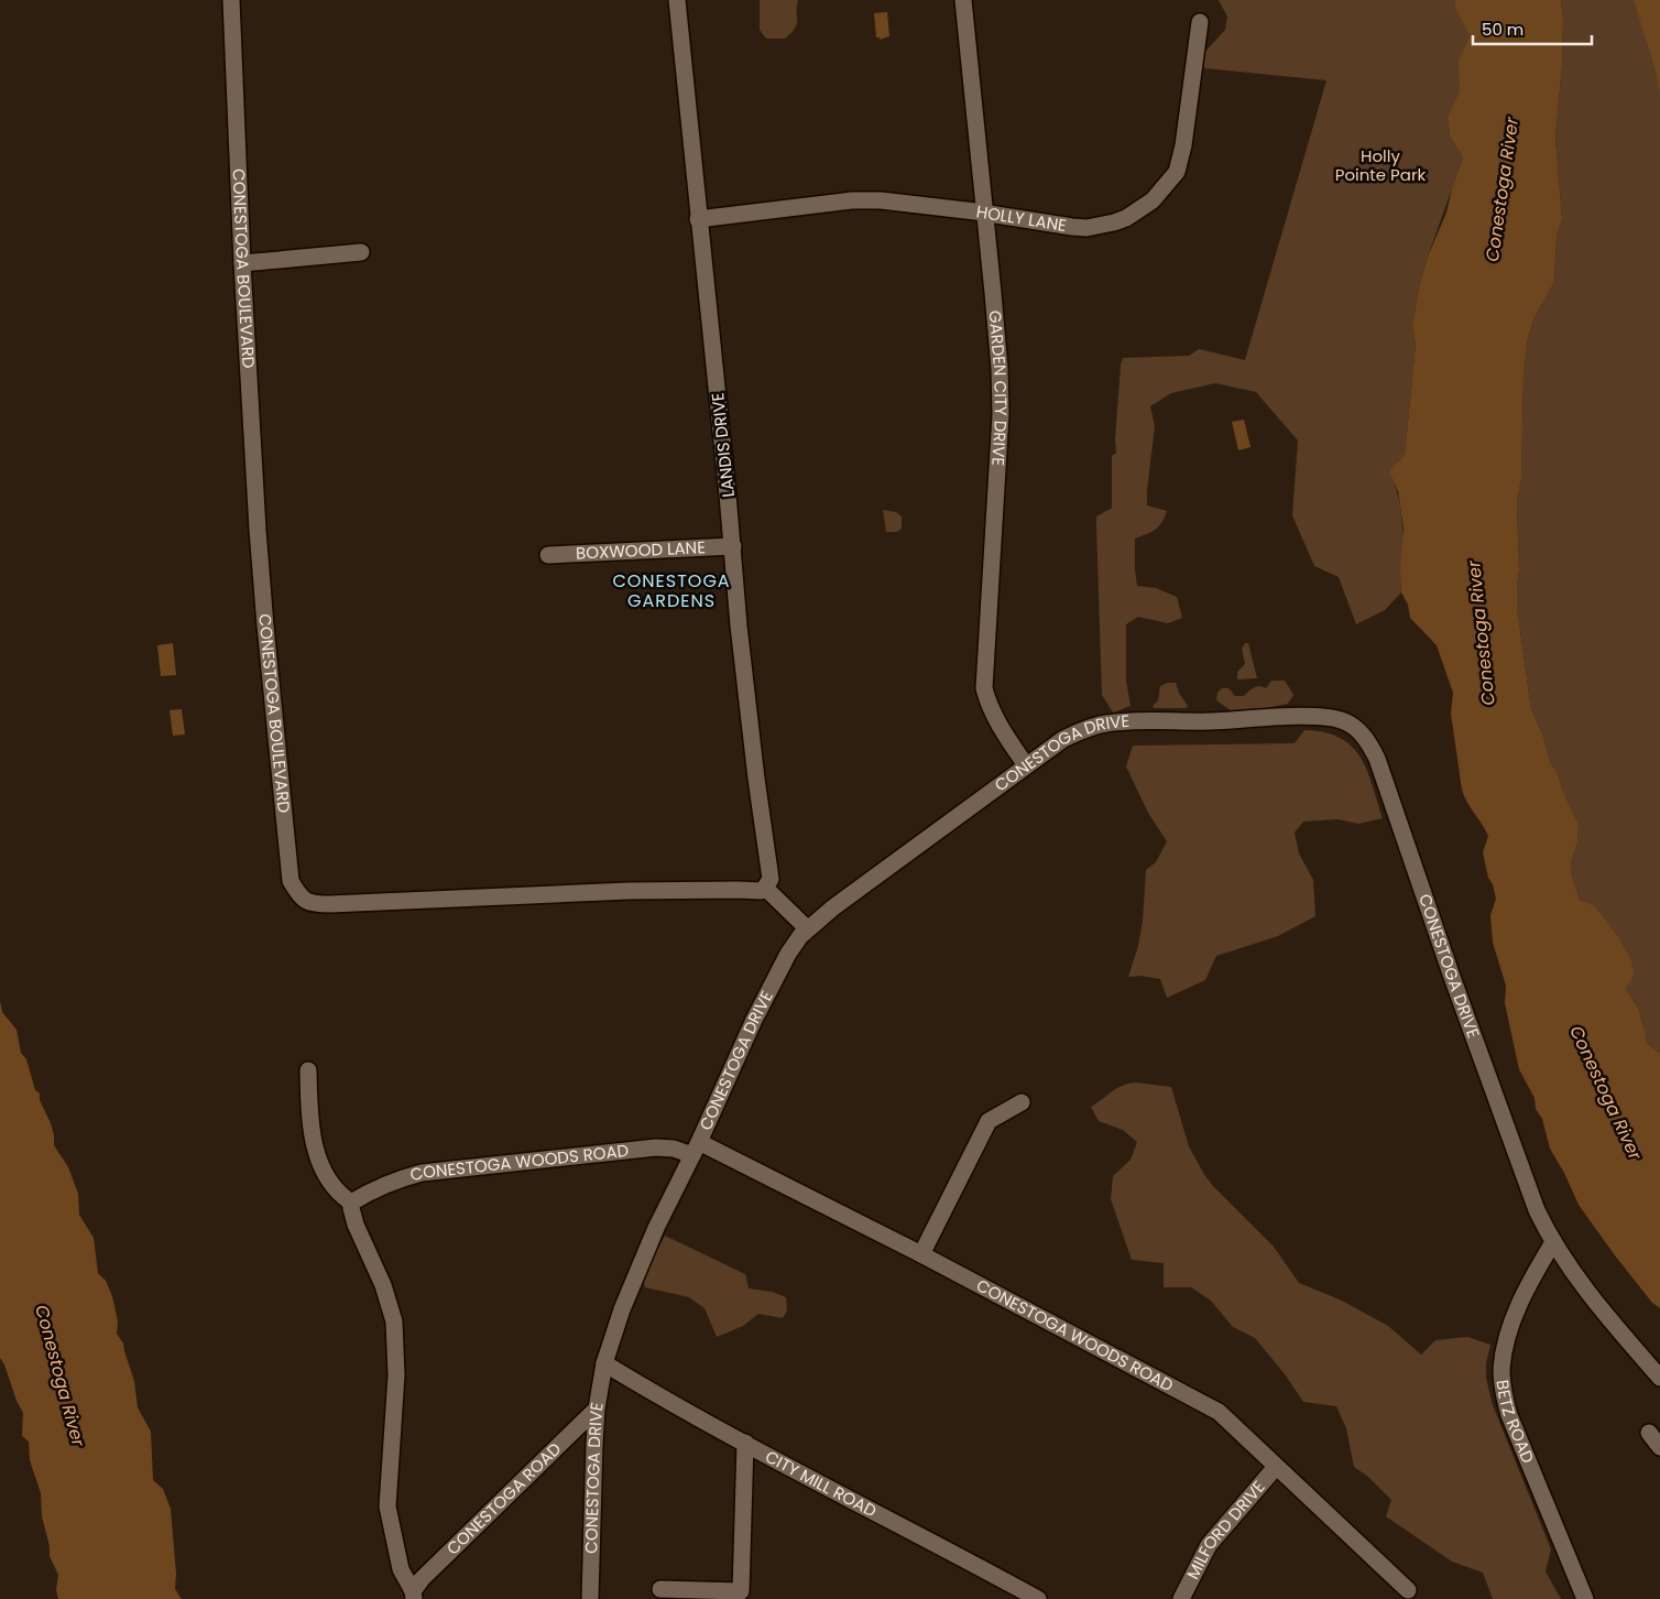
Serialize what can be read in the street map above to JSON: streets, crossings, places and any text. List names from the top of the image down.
{
  "streets": {
    "street": [
      "HOLLY LANE",
      "CONESTOGA BOULEVARD",
      "GARDEN CITY DRIVE",
      "LANDIS DRIVE",
      "BOXWOOD LANE",
      "CONESTOGA DRIVE",
      "CONESTOGA WOODS ROAD",
      "BETZ ROAD",
      "CITY MILL ROAD",
      "CONESTOGA ROAD",
      "MILFORD DRIVE"
    ]
  },
  "crossings": [
    ["HOLLY LANE", "GARDEN CITY DRIVE"],
    ["HOLLY LANE", "LANDIS DRIVE"],
    ["CONESTOGA BOULEVARD", "LANDIS DRIVE"],
    ["GARDEN CITY DRIVE", "CONESTOGA DRIVE"],
    ["LANDIS DRIVE", "BOXWOOD LANE"],
    ["CONESTOGA DRIVE", "CONESTOGA WOODS ROAD"],
    ["CONESTOGA DRIVE", "BETZ ROAD"],
    ["CONESTOGA DRIVE", "CITY MILL ROAD"],
    ["CONESTOGA DRIVE", "CONESTOGA ROAD"],
    ["CONESTOGA WOODS ROAD", "MILFORD DRIVE"]
  ],
  "districts": ["CONESTOGA GARDENS"],
  "water": ["Conestoga River"],
  "parks": ["Holly Pointe Park"],
  "scale_bar": "50 m"
}
